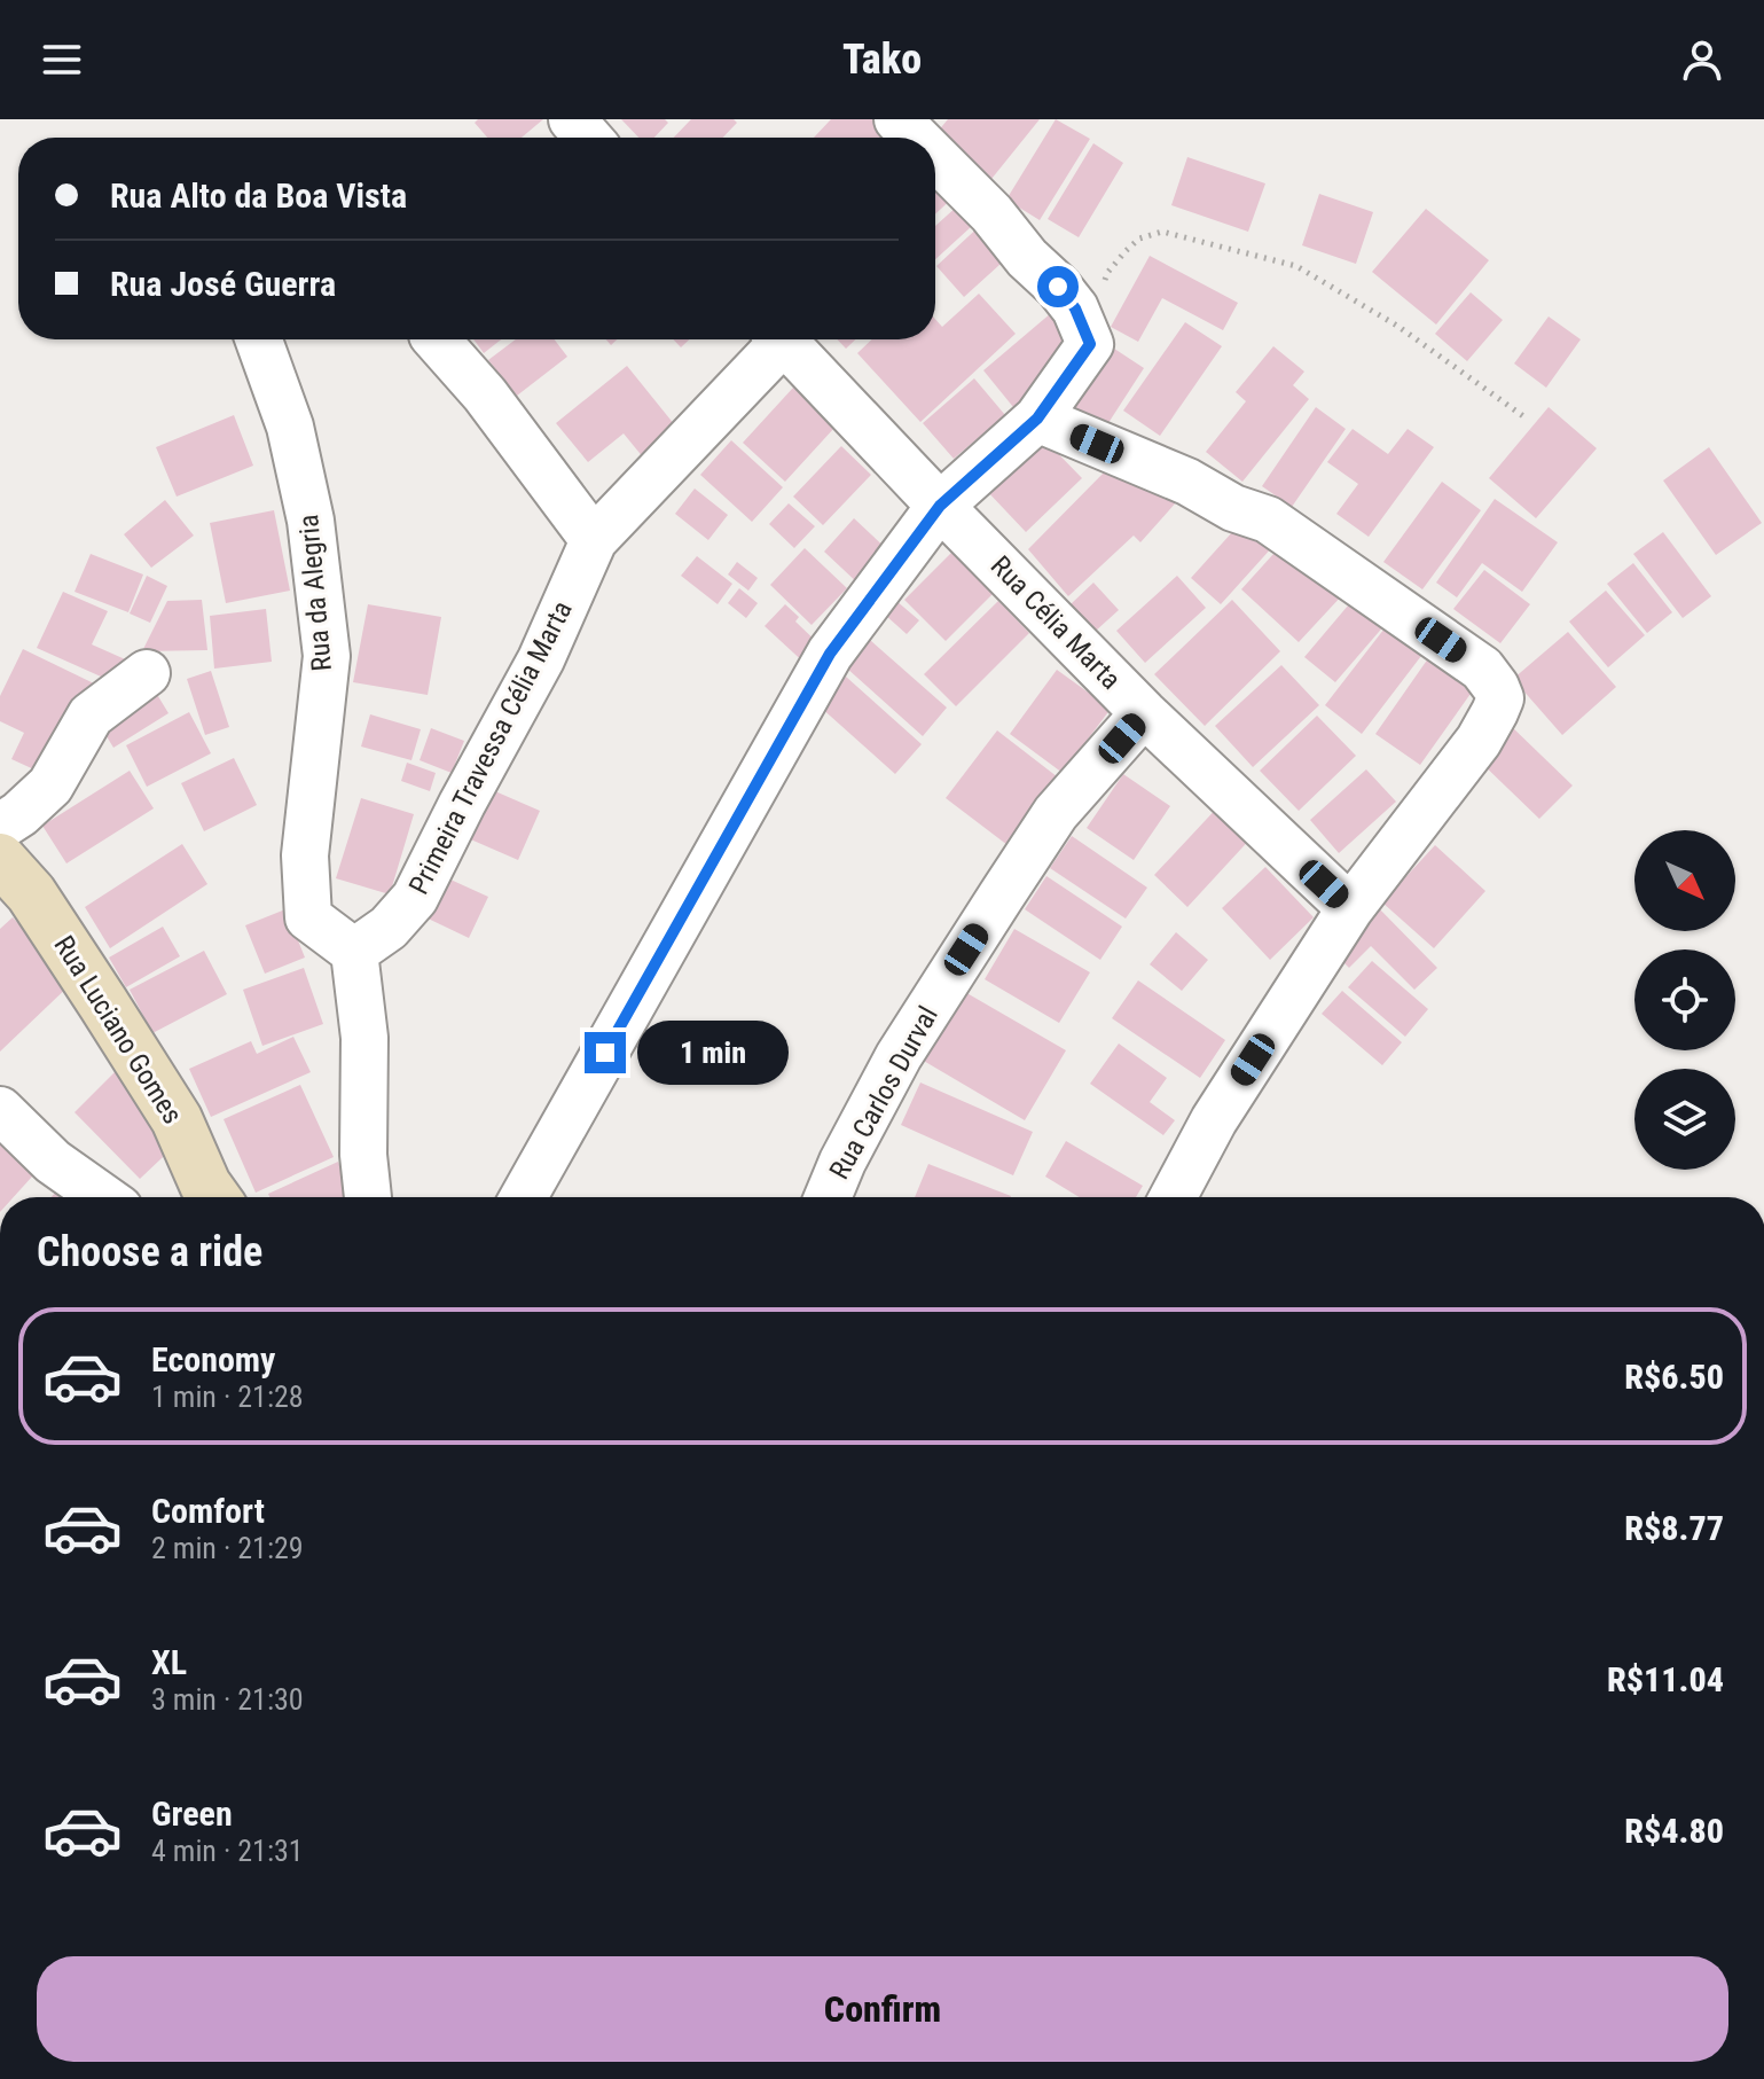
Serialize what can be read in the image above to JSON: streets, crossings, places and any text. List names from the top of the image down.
{
  "streets": {
    "street": [
      "Rua da Alegria",
      "Rua Célia Marta",
      "Primeira Travessa Célia Marta",
      "Rua Luciano Gomes",
      "Rua Carlos Durval"
    ]
  },
  "crossings": [
    ["Rua da Alegria", "Primeira Travessa Célia Marta"],
    ["Rua Célia Marta", "Rua Carlos Durval"]
  ],
  "north": "bottom right",
  "page": {
    "header": "Tako",
    "banner": ["Rua Alto da Boa Vista", "Rua José Guerra"],
    "bubble": "1 min",
    "heading": "Choose a ride",
    "list": [
      {
        "name": "Economy",
        "note": "1 min · 21:28",
        "value": "R$6.50"
      },
      {
        "name": "Comfort",
        "note": "2 min · 21:29",
        "value": "R$8.77"
      },
      {
        "name": "XL",
        "note": "3 min · 21:30",
        "value": "R$11.04"
      },
      {
        "name": "Green",
        "note": "4 min · 21:31",
        "value": "R$4.80"
      }
    ],
    "buttons": "Confirm"
  }
}
